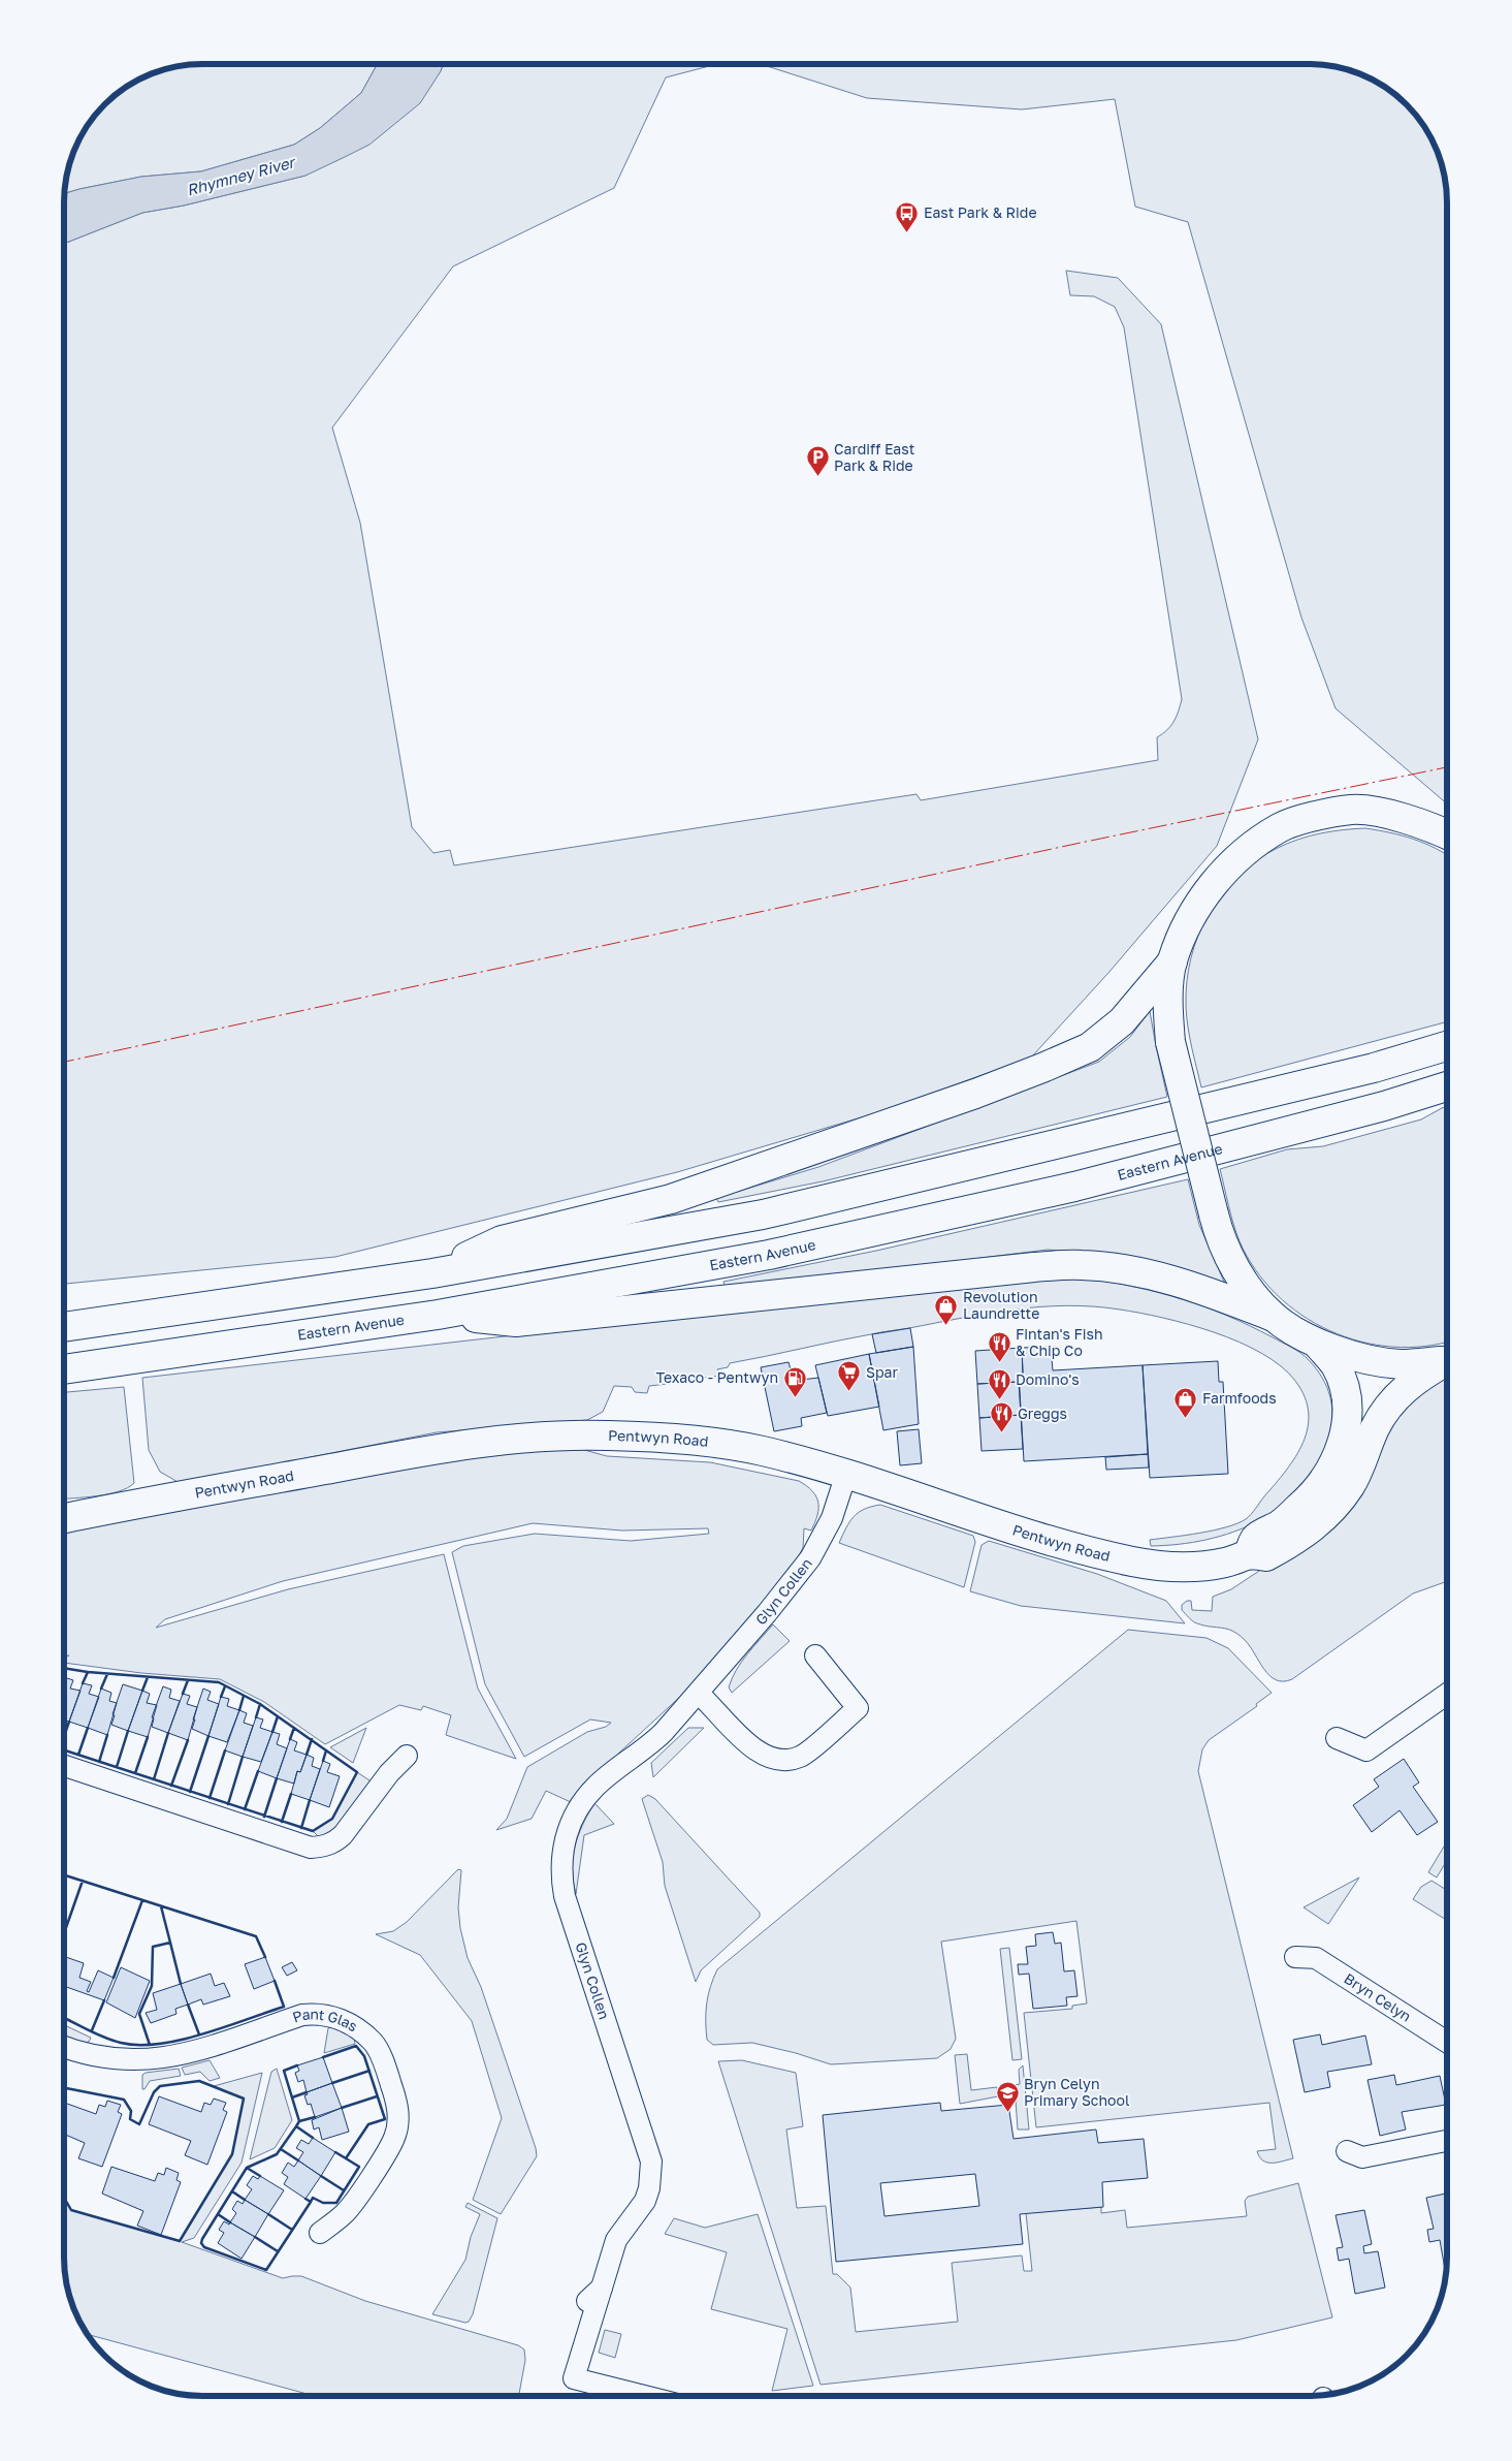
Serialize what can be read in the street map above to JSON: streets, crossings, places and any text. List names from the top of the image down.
{
  "streets": {
    "main road": ["Eastern Avenue", "Pentwyn Road"],
    "street": ["Glyn Collen", "Bryn Celyn", "Pant Glas"]
  },
  "crossings": [
    ["Pentwyn Road", "Glyn Collen"]
  ],
  "water": ["Rhymney River"],
  "places": {
    "bus stop": ["East Park & Ride"],
    "parking": ["Cardiff East Park & Ride"],
    "shop": ["Revolution Laundrette", "Farmfoods"],
    "restaurant": ["Fintan's Fish & Chip Co", "Domino's", "Greggs"],
    "supermarket": ["Spar"],
    "fuel station": ["Texaco - Pentwyn"],
    "school or university": ["Bryn Celyn Primary School"]
  }
}
